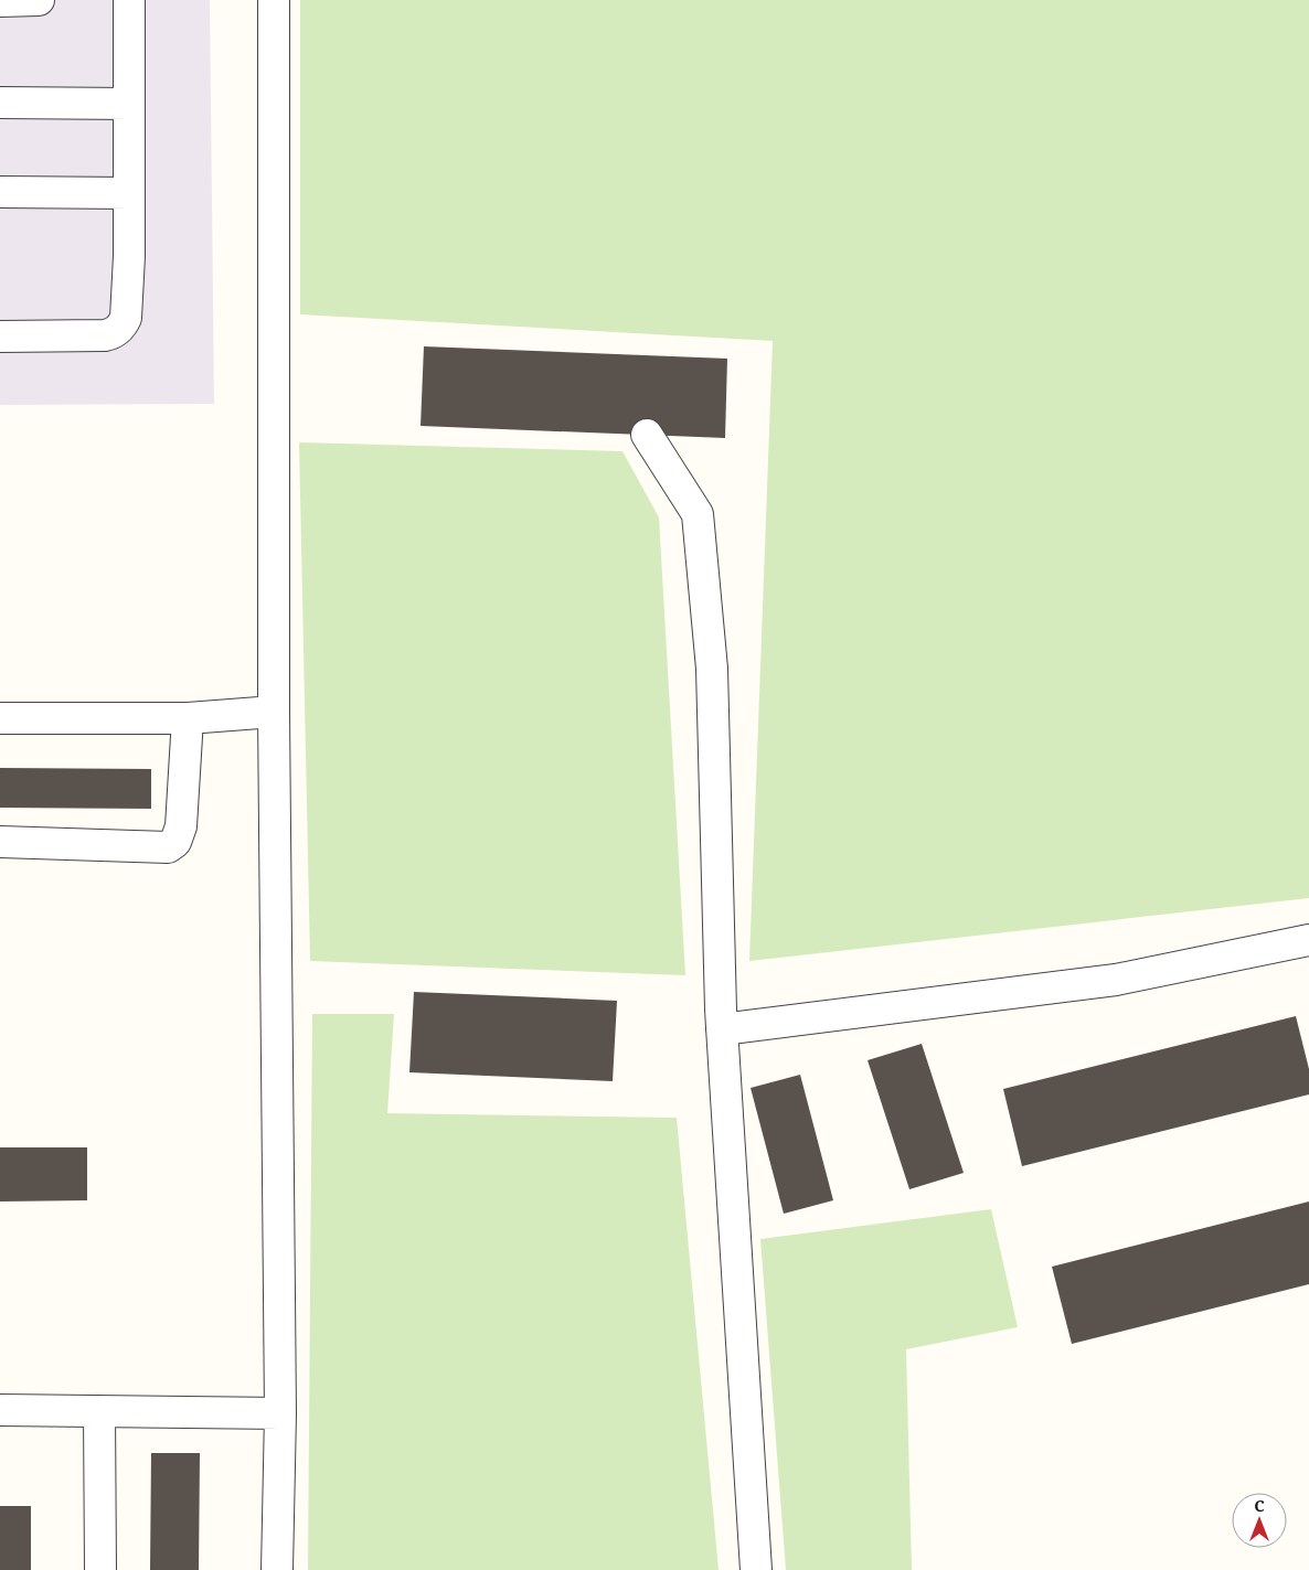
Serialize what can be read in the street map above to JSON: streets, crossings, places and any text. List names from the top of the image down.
{
  "north": "top"
}
